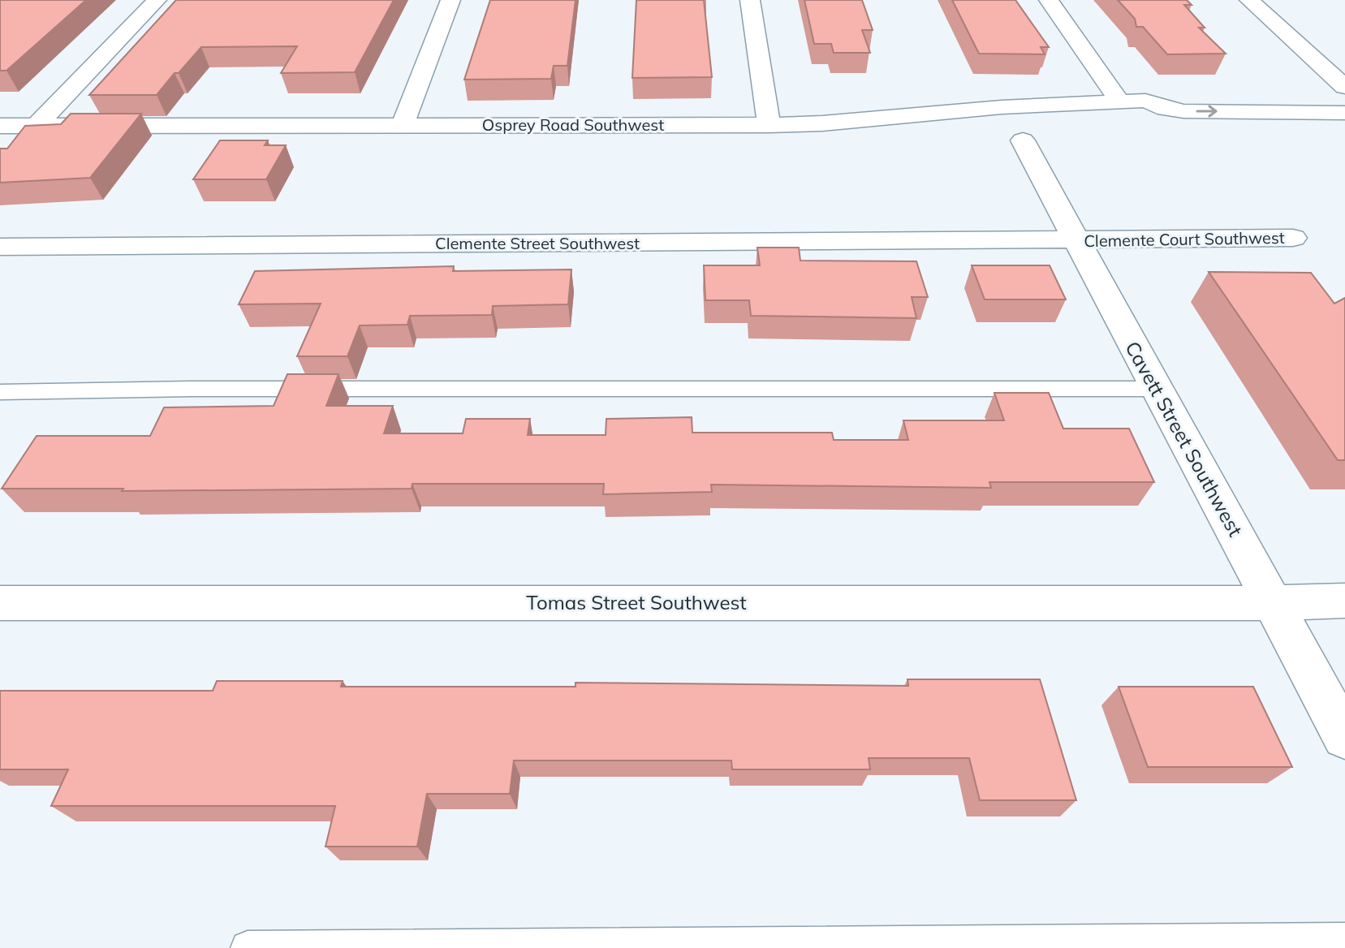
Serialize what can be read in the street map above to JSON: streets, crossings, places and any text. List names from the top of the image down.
{
  "streets": {
    "street": [
      "Osprey Road Southwest",
      "Clemente Court Southwest",
      "Clemente Street Southwest",
      "Cavett Street Southwest",
      "Tomas Street Southwest"
    ]
  },
  "crossings": [
    ["Clemente Court Southwest", "Clemente Street Southwest"],
    ["Clemente Court Southwest", "Cavett Street Southwest"],
    ["Clemente Street Southwest", "Cavett Street Southwest"],
    ["Cavett Street Southwest", "Tomas Street Southwest"]
  ]
}
